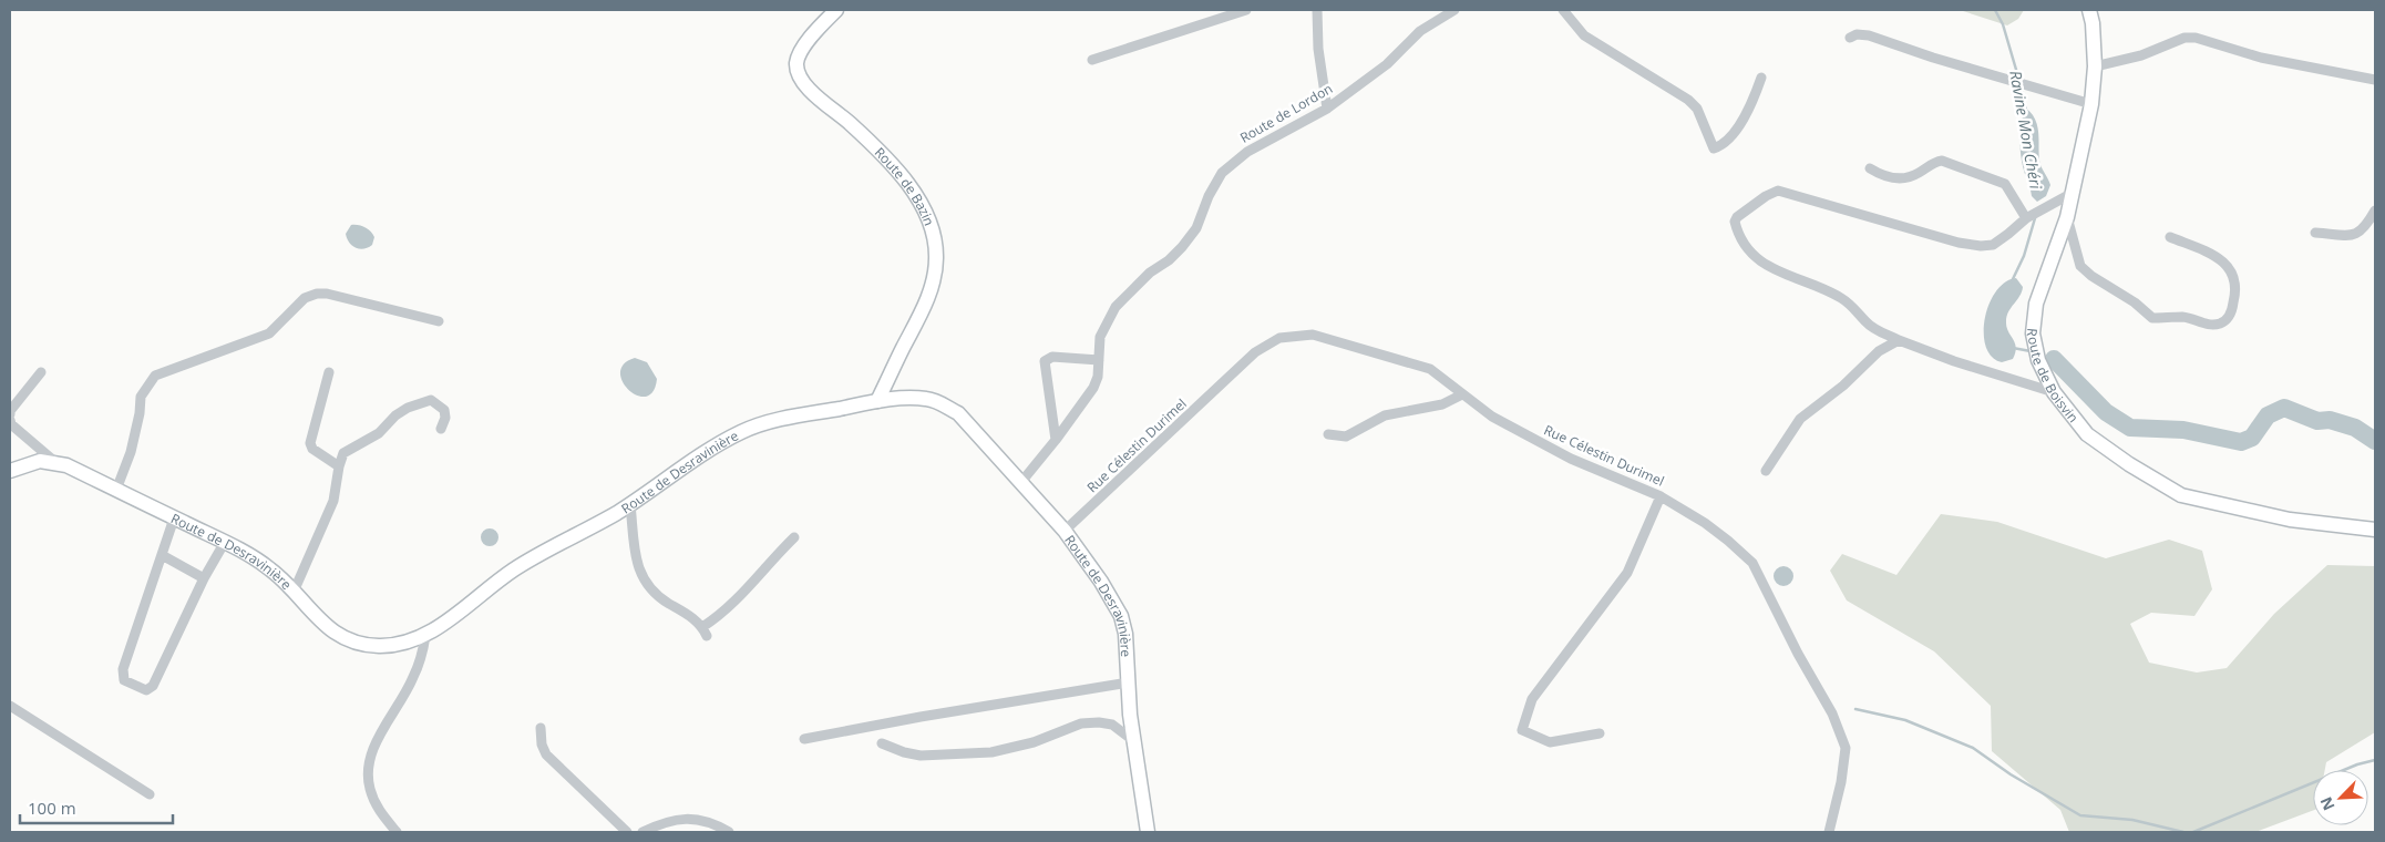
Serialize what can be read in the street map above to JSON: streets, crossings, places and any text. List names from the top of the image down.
{
  "streets": {
    "street": [
      "Route de Lordon",
      "Route de Bazin",
      "Route de Boisvin",
      "Rue Célestin Durimel",
      "Route de Desravinière"
    ]
  },
  "crossings": [
    ["Route de Lordon", "Route de Desravinière"],
    ["Route de Bazin", "Route de Desravinière"],
    ["Rue Célestin Durimel", "Route de Desravinière"]
  ],
  "water": ["Ravine Mon Chéri"],
  "scale_bar": "100 m",
  "north": "bottom left"
}
